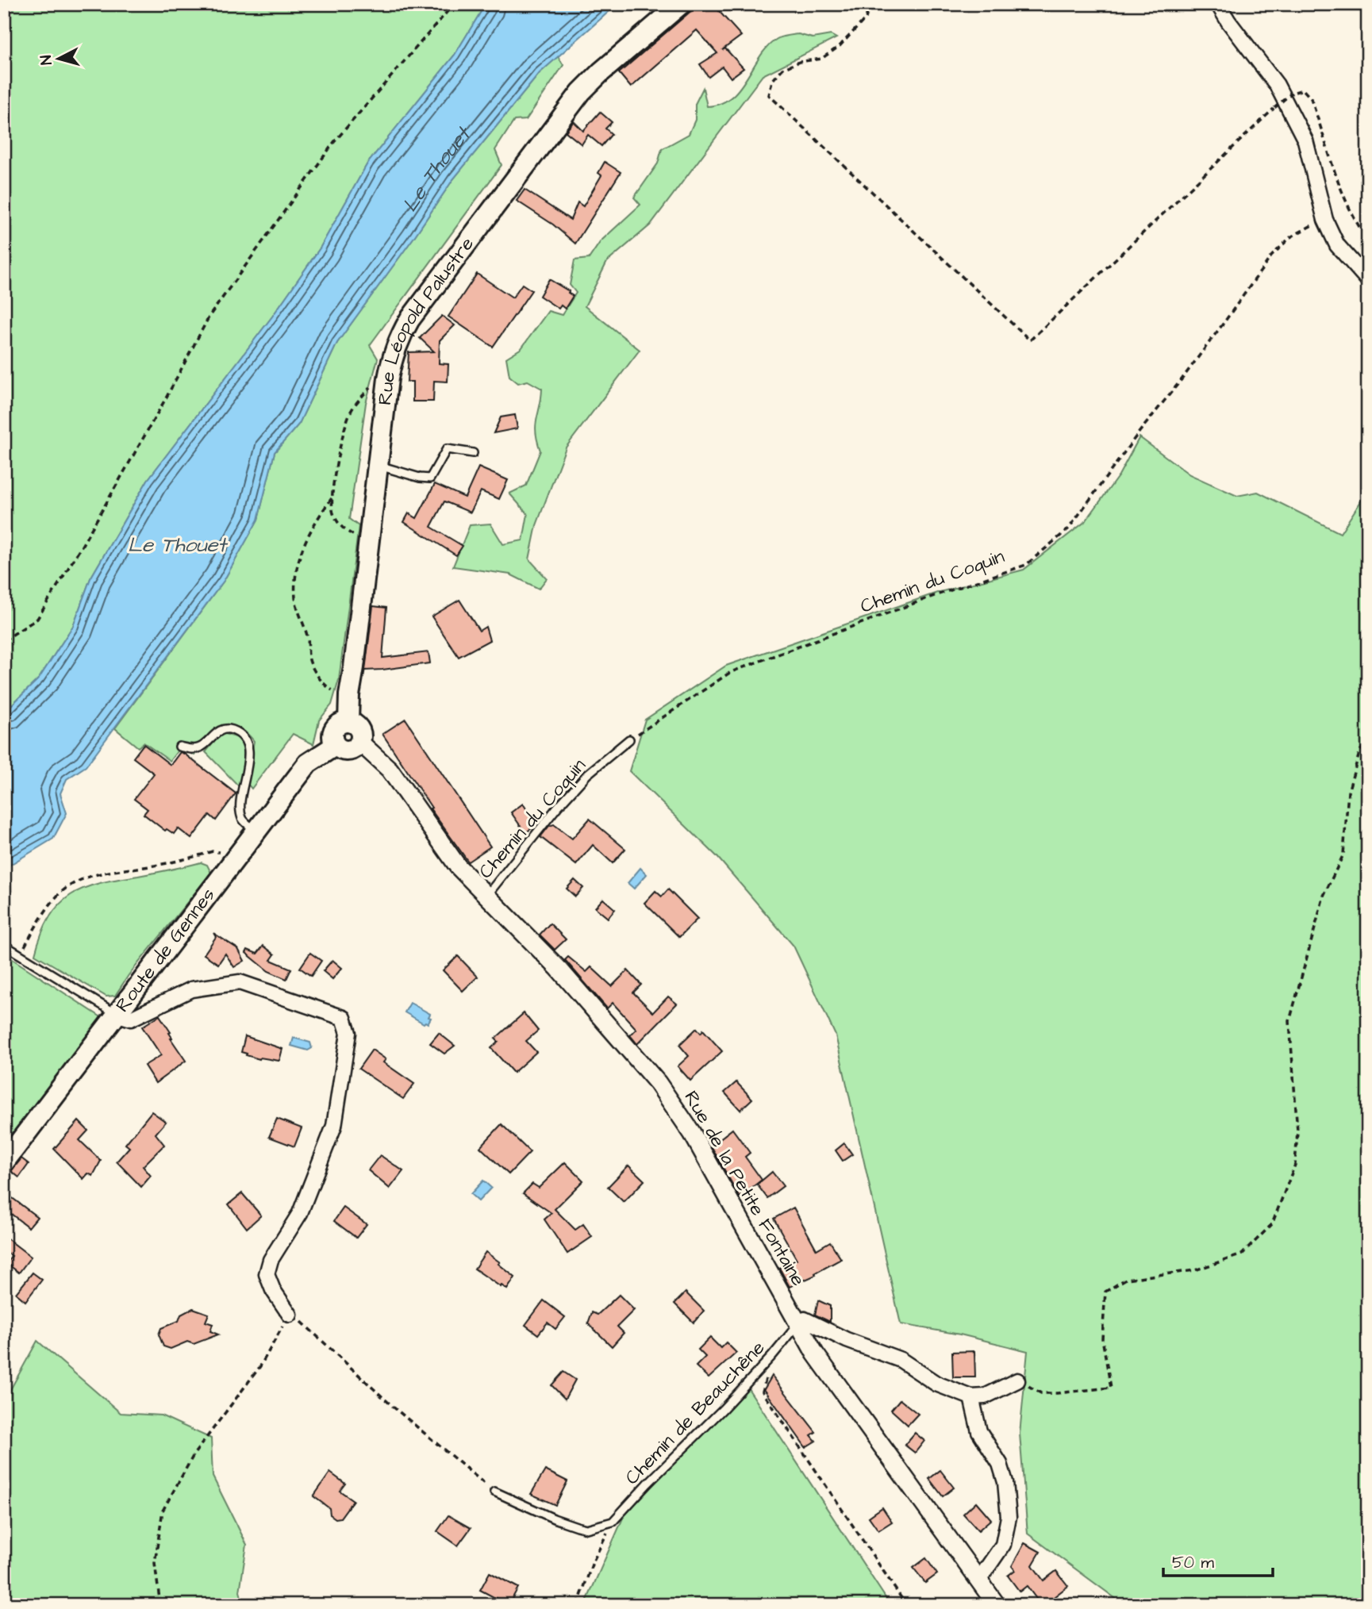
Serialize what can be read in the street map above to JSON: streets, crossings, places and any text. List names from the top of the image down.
{
  "streets": {
    "main road": ["Rue Léopold Palustre", "Route de Gennes"],
    "street": ["Rue de la Petite Fontaine"],
    "lane": ["Chemin du Coquin", "Chemin de Beauchêne"]
  },
  "crossings": [
    ["Rue Léopold Palustre", "Route de Gennes"],
    ["Rue Léopold Palustre", "Rue de la Petite Fontaine"],
    ["Chemin du Coquin", "Rue de la Petite Fontaine"],
    ["Route de Gennes", "Rue de la Petite Fontaine"],
    ["Rue de la Petite Fontaine", "Chemin de Beauchêne"]
  ],
  "water": ["Le Thouet"],
  "scale_bar": "50 m",
  "north": "left"
}
